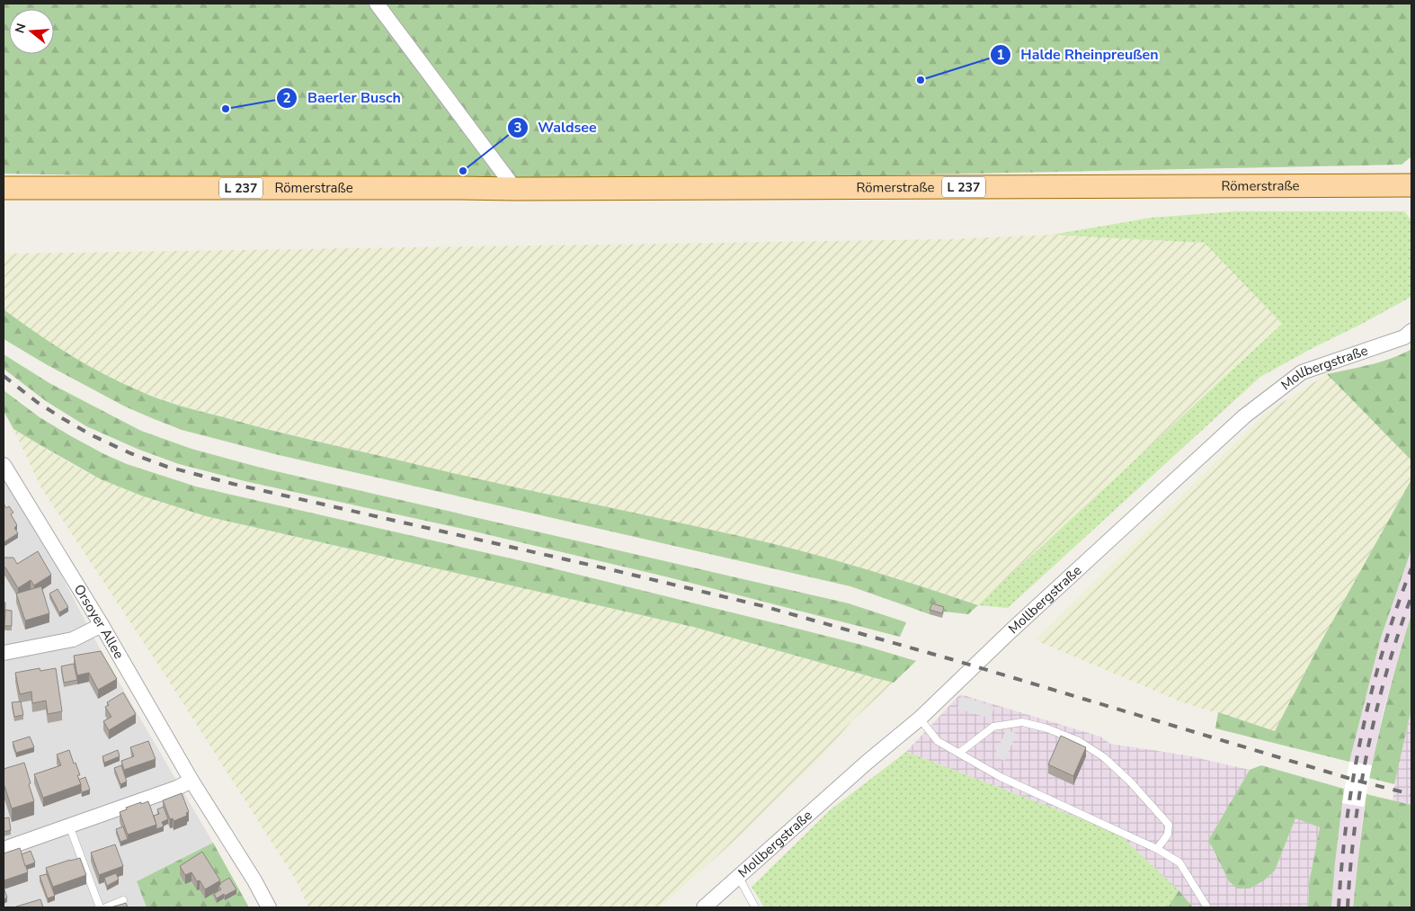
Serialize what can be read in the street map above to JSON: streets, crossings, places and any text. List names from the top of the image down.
{
  "streets": {
    "main road": ["Römerstraße", "L 237"],
    "street": ["Mollbergstraße", "Orsoyer Allee"]
  },
  "places": ["Halde Rheinpreußen", "Baerler Busch", "Waldsee"],
  "north": "left"
}
